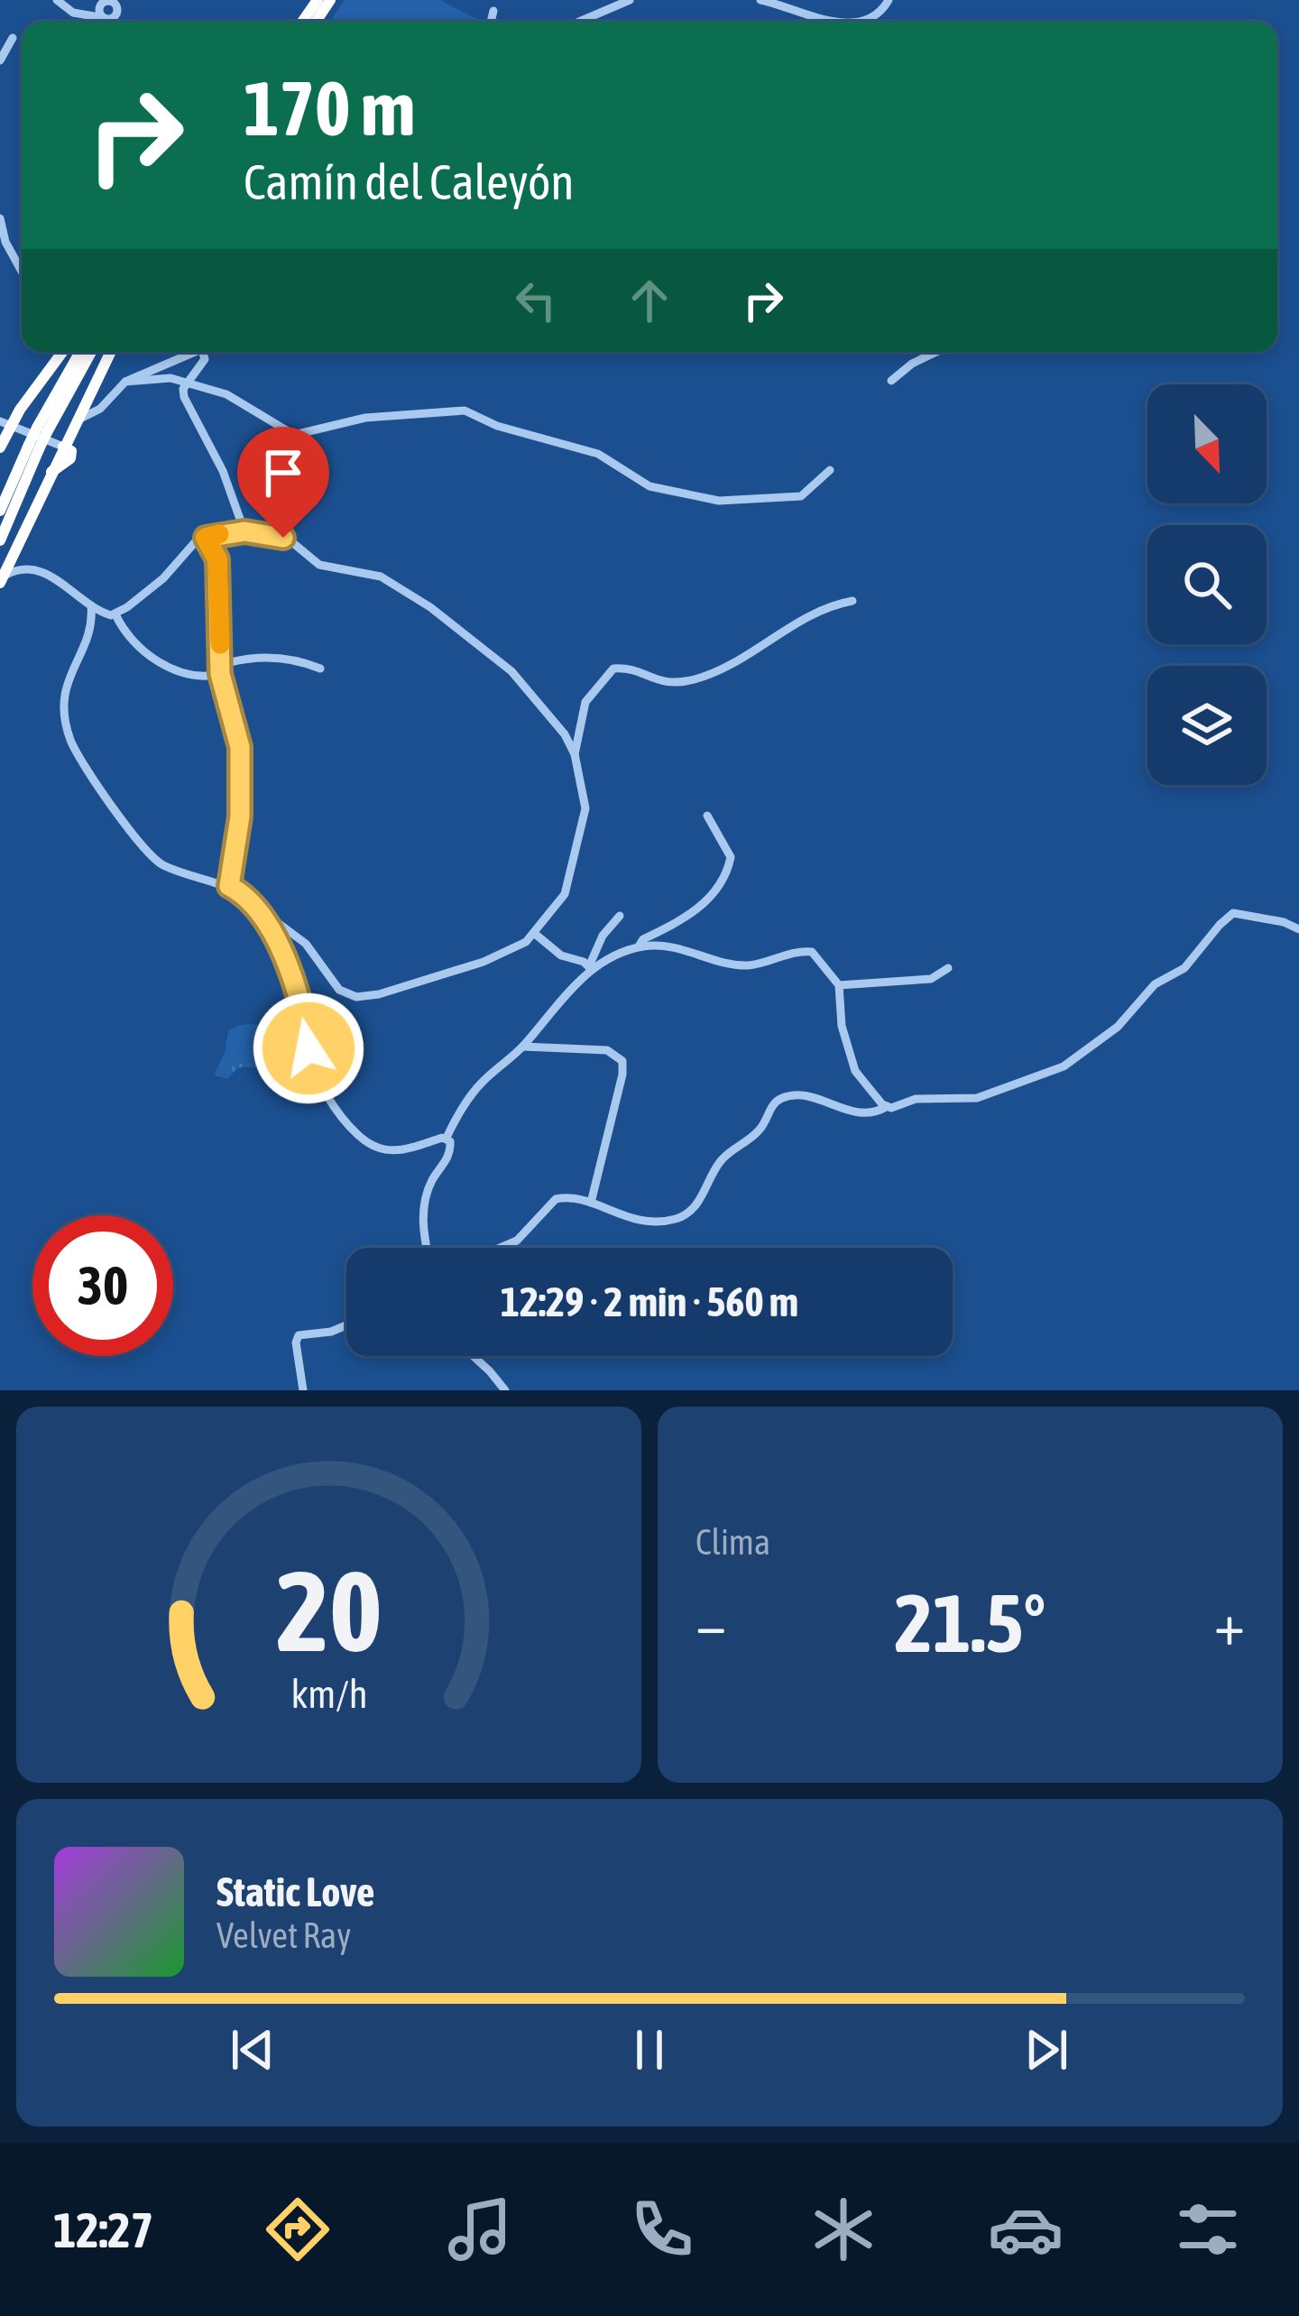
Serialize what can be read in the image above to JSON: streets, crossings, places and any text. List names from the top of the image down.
{
  "north": "bottom right",
  "page": {
    "turn": ["170 m", "Camín del Caleyón"],
    "limit": "30",
    "trip": "12:29 · 2 min · 560 m",
    "tile": "Clima",
    "heat": ["−", "21.5°", "+"],
    "song": ["Static Love", "Velvet Ray"],
    "tabs": "12:27",
    "gauge": ["20", "km/h"]
  }
}
